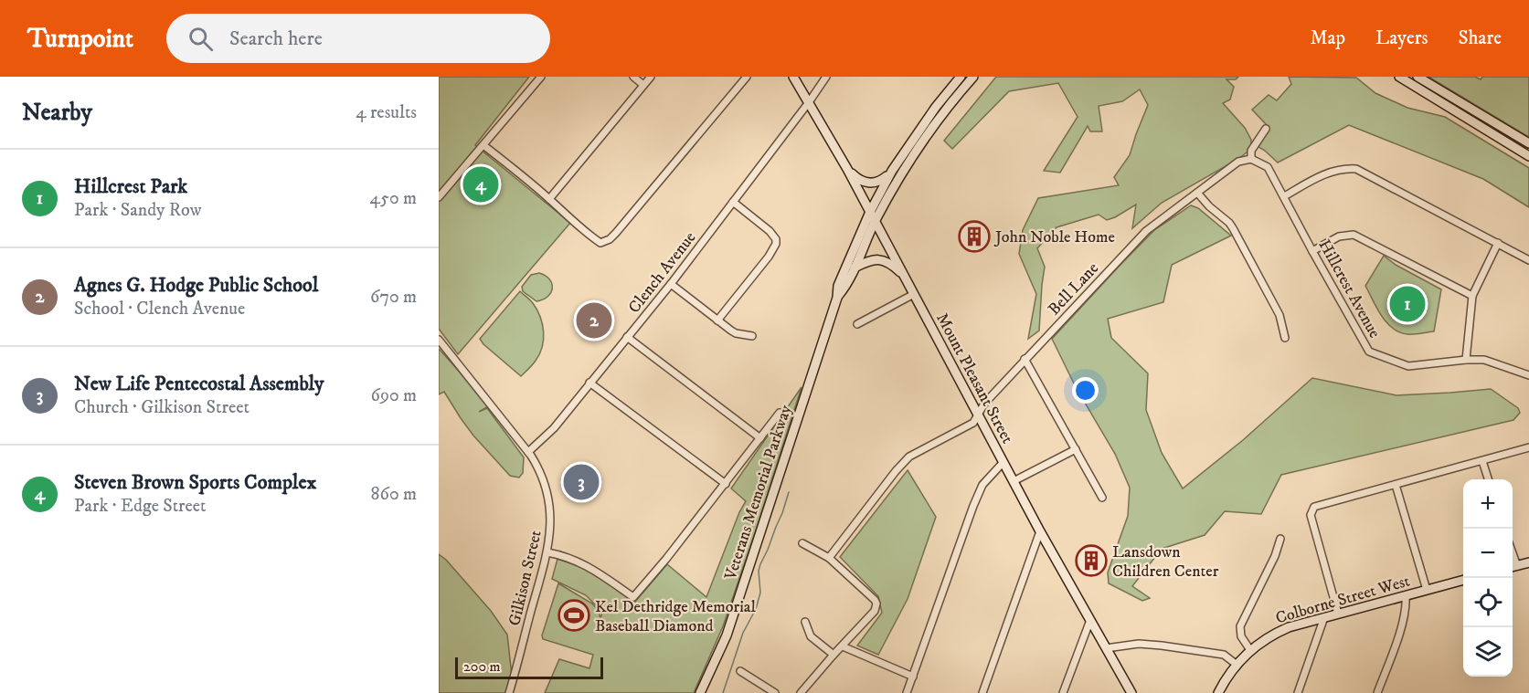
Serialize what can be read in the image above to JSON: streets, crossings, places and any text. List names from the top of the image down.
{
  "streets": {
    "main road": ["Mount Pleasant Street", "Veterans Memorial Parkway", "Colborne Street West"],
    "street": [
      "Clench Avenue",
      "Bell Lane",
      "Hillcrest Avenue",
      "Gilkison Street"
    ]
  },
  "crossings": [
    ["Clench Avenue", "Mount Pleasant Street"],
    ["Clench Avenue", "Gilkison Street"],
    ["Bell Lane", "Hillcrest Avenue"],
    ["Bell Lane", "Mount Pleasant Street"],
    ["Mount Pleasant Street", "Veterans Memorial Parkway"]
  ],
  "places": {
    "building": ["John Noble Home", "Lansdown Children Center"],
    "sports": ["Kel Dethridge Memorial Baseball Diamond"]
  },
  "scale_bar": "200 m",
  "page": {
    "header": "Turnpoint",
    "search": "Search here",
    "nav": ["Map", "Layers", "Share"],
    "heading": ["Nearby", "4 results"],
    "list": [
      {
        "mark": "1",
        "name": "Hillcrest Park",
        "note": "Park · Sandy Row",
        "value": "450 m"
      },
      {
        "mark": "2",
        "name": "Agnes G. Hodge Public School",
        "note": "School · Clench Avenue",
        "value": "670 m"
      },
      {
        "mark": "3",
        "name": "New Life Pentecostal Assembly",
        "note": "Church · Gilkison Street",
        "value": "690 m"
      },
      {
        "mark": "4",
        "name": "Steven Brown Sports Complex",
        "note": "Park · Edge Street",
        "value": "860 m"
      }
    ],
    "pins": [
      "4",
      "1",
      "2",
      "3"
    ],
    "map_buttons": ["+", "−"],
    "scale": "200 m"
  }
}
